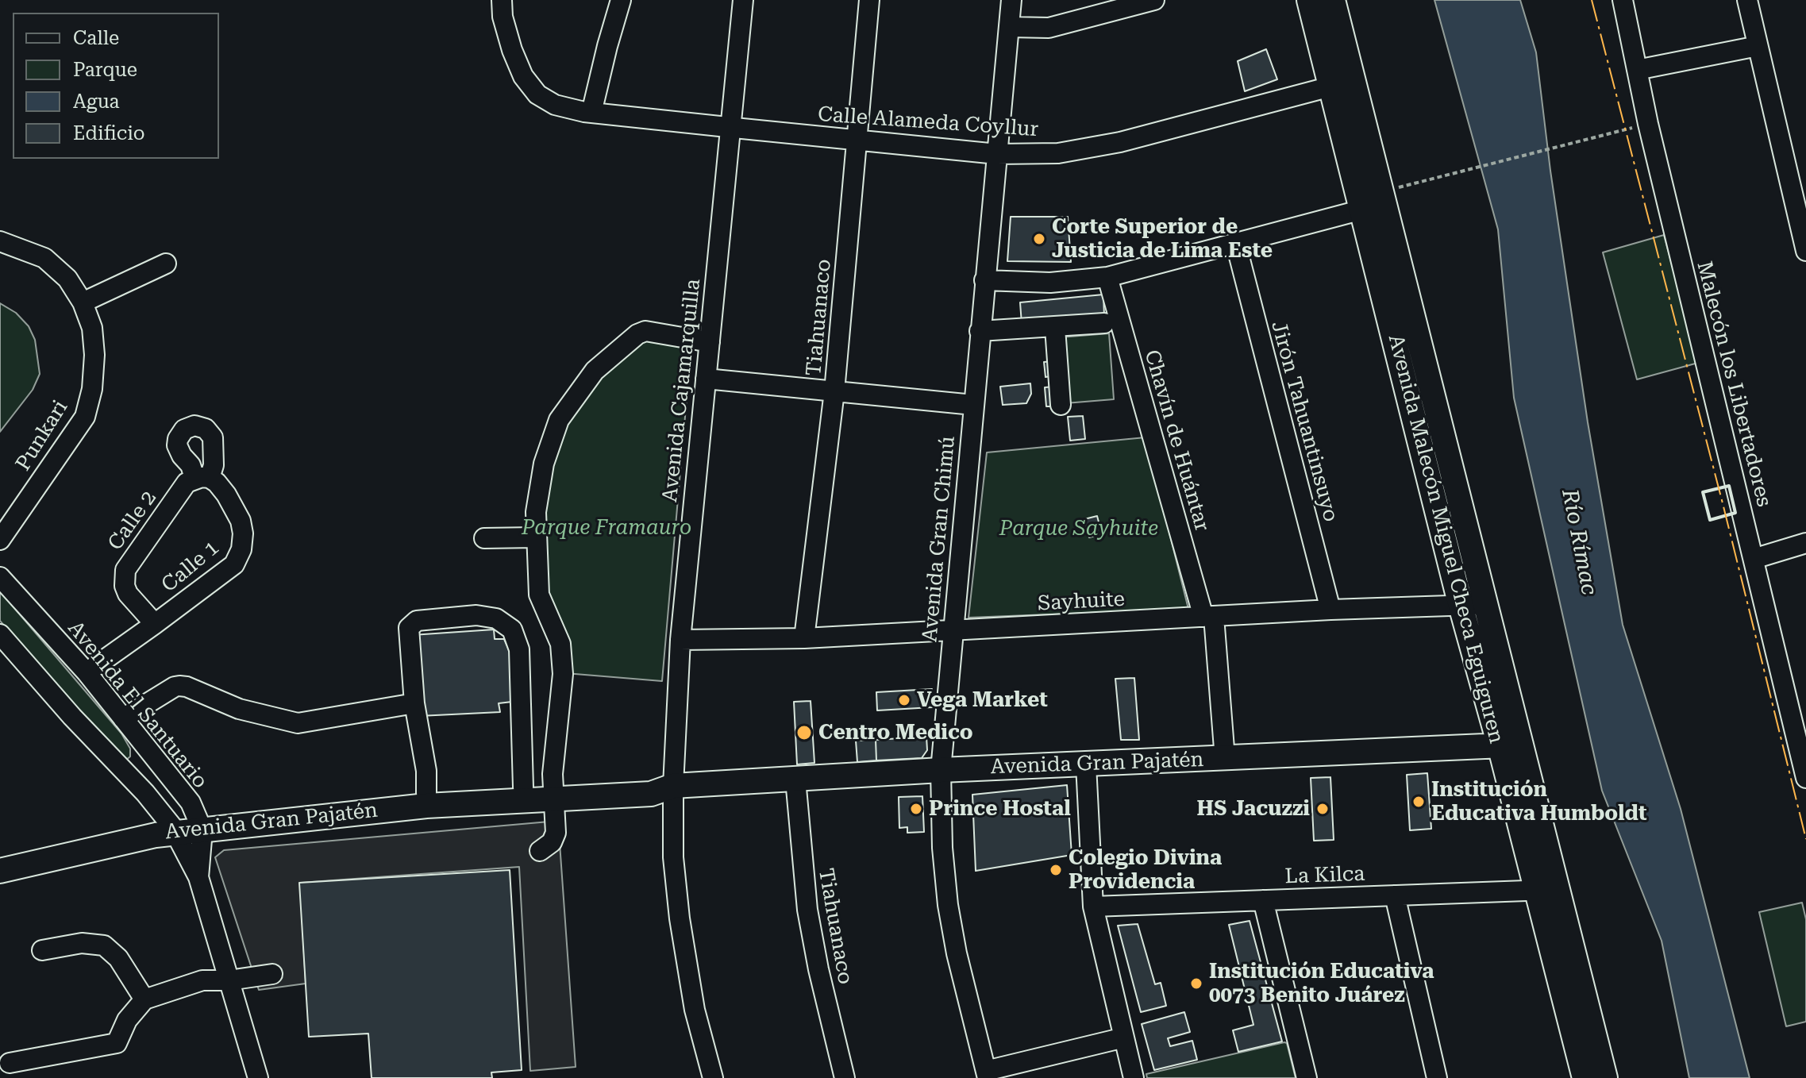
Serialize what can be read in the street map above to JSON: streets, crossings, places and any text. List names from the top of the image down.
{
  "streets": {
    "main road": ["Avenida Malecón Miguel Checa Eguiguren", "Avenida Gran Pajatén"],
    "street": [
      "Calle Alameda Coyllur",
      "Tiahuanaco",
      "Malecón los Libertadores",
      "Avenida Cajamarquilla",
      "Jirón Tahuantinsuyo",
      "Punkari",
      "Chavín de Huántar",
      "Calle 2",
      "Avenida Gran Chimú",
      "Calle 1",
      "Sayhuite",
      "Avenida El Santuario",
      "La Kilca"
    ]
  },
  "crossings": [
    ["Calle Alameda Coyllur", "Tiahuanaco"],
    ["Calle Alameda Coyllur", "Avenida Cajamarquilla"],
    ["Calle Alameda Coyllur", "Avenida Gran Chimú"],
    ["Calle Alameda Coyllur", "Avenida Malecón Miguel Checa Eguiguren"],
    ["Tiahuanaco", "Sayhuite"],
    ["Tiahuanaco", "Avenida Gran Pajatén"],
    ["Avenida Cajamarquilla", "Sayhuite"],
    ["Avenida Cajamarquilla", "Avenida Gran Pajatén"],
    ["Jirón Tahuantinsuyo", "Sayhuite"],
    ["Chavín de Huántar", "Sayhuite"],
    ["Chavín de Huántar", "Avenida Gran Pajatén"],
    ["Calle 2", "Calle 1"],
    ["Avenida Gran Chimú", "Sayhuite"],
    ["Avenida Gran Chimú", "Avenida Gran Pajatén"],
    ["Avenida Malecón Miguel Checa Eguiguren", "Sayhuite"],
    ["Avenida Malecón Miguel Checa Eguiguren", "Avenida Gran Pajatén"],
    ["Avenida Malecón Miguel Checa Eguiguren", "La Kilca"],
    ["Calle 1", "Avenida El Santuario"],
    ["Avenida El Santuario", "Avenida Gran Pajatén"]
  ],
  "water": ["Río Rímac"],
  "parks": ["Parque Framauro", "Parque Sayhuite"],
  "places": [
    "Corte Superior de Justicia de Lima Este",
    "Vega Market",
    "Centro Medico",
    "Institución Educativa Humboldt",
    "Prince Hostal",
    "HS Jacuzzi",
    "Colegio Divina Providencia",
    "Institución Educativa 0073 Benito Juárez"
  ],
  "legend": [
    "Calle",
    "Parque",
    "Agua",
    "Edificio"
  ]
}
